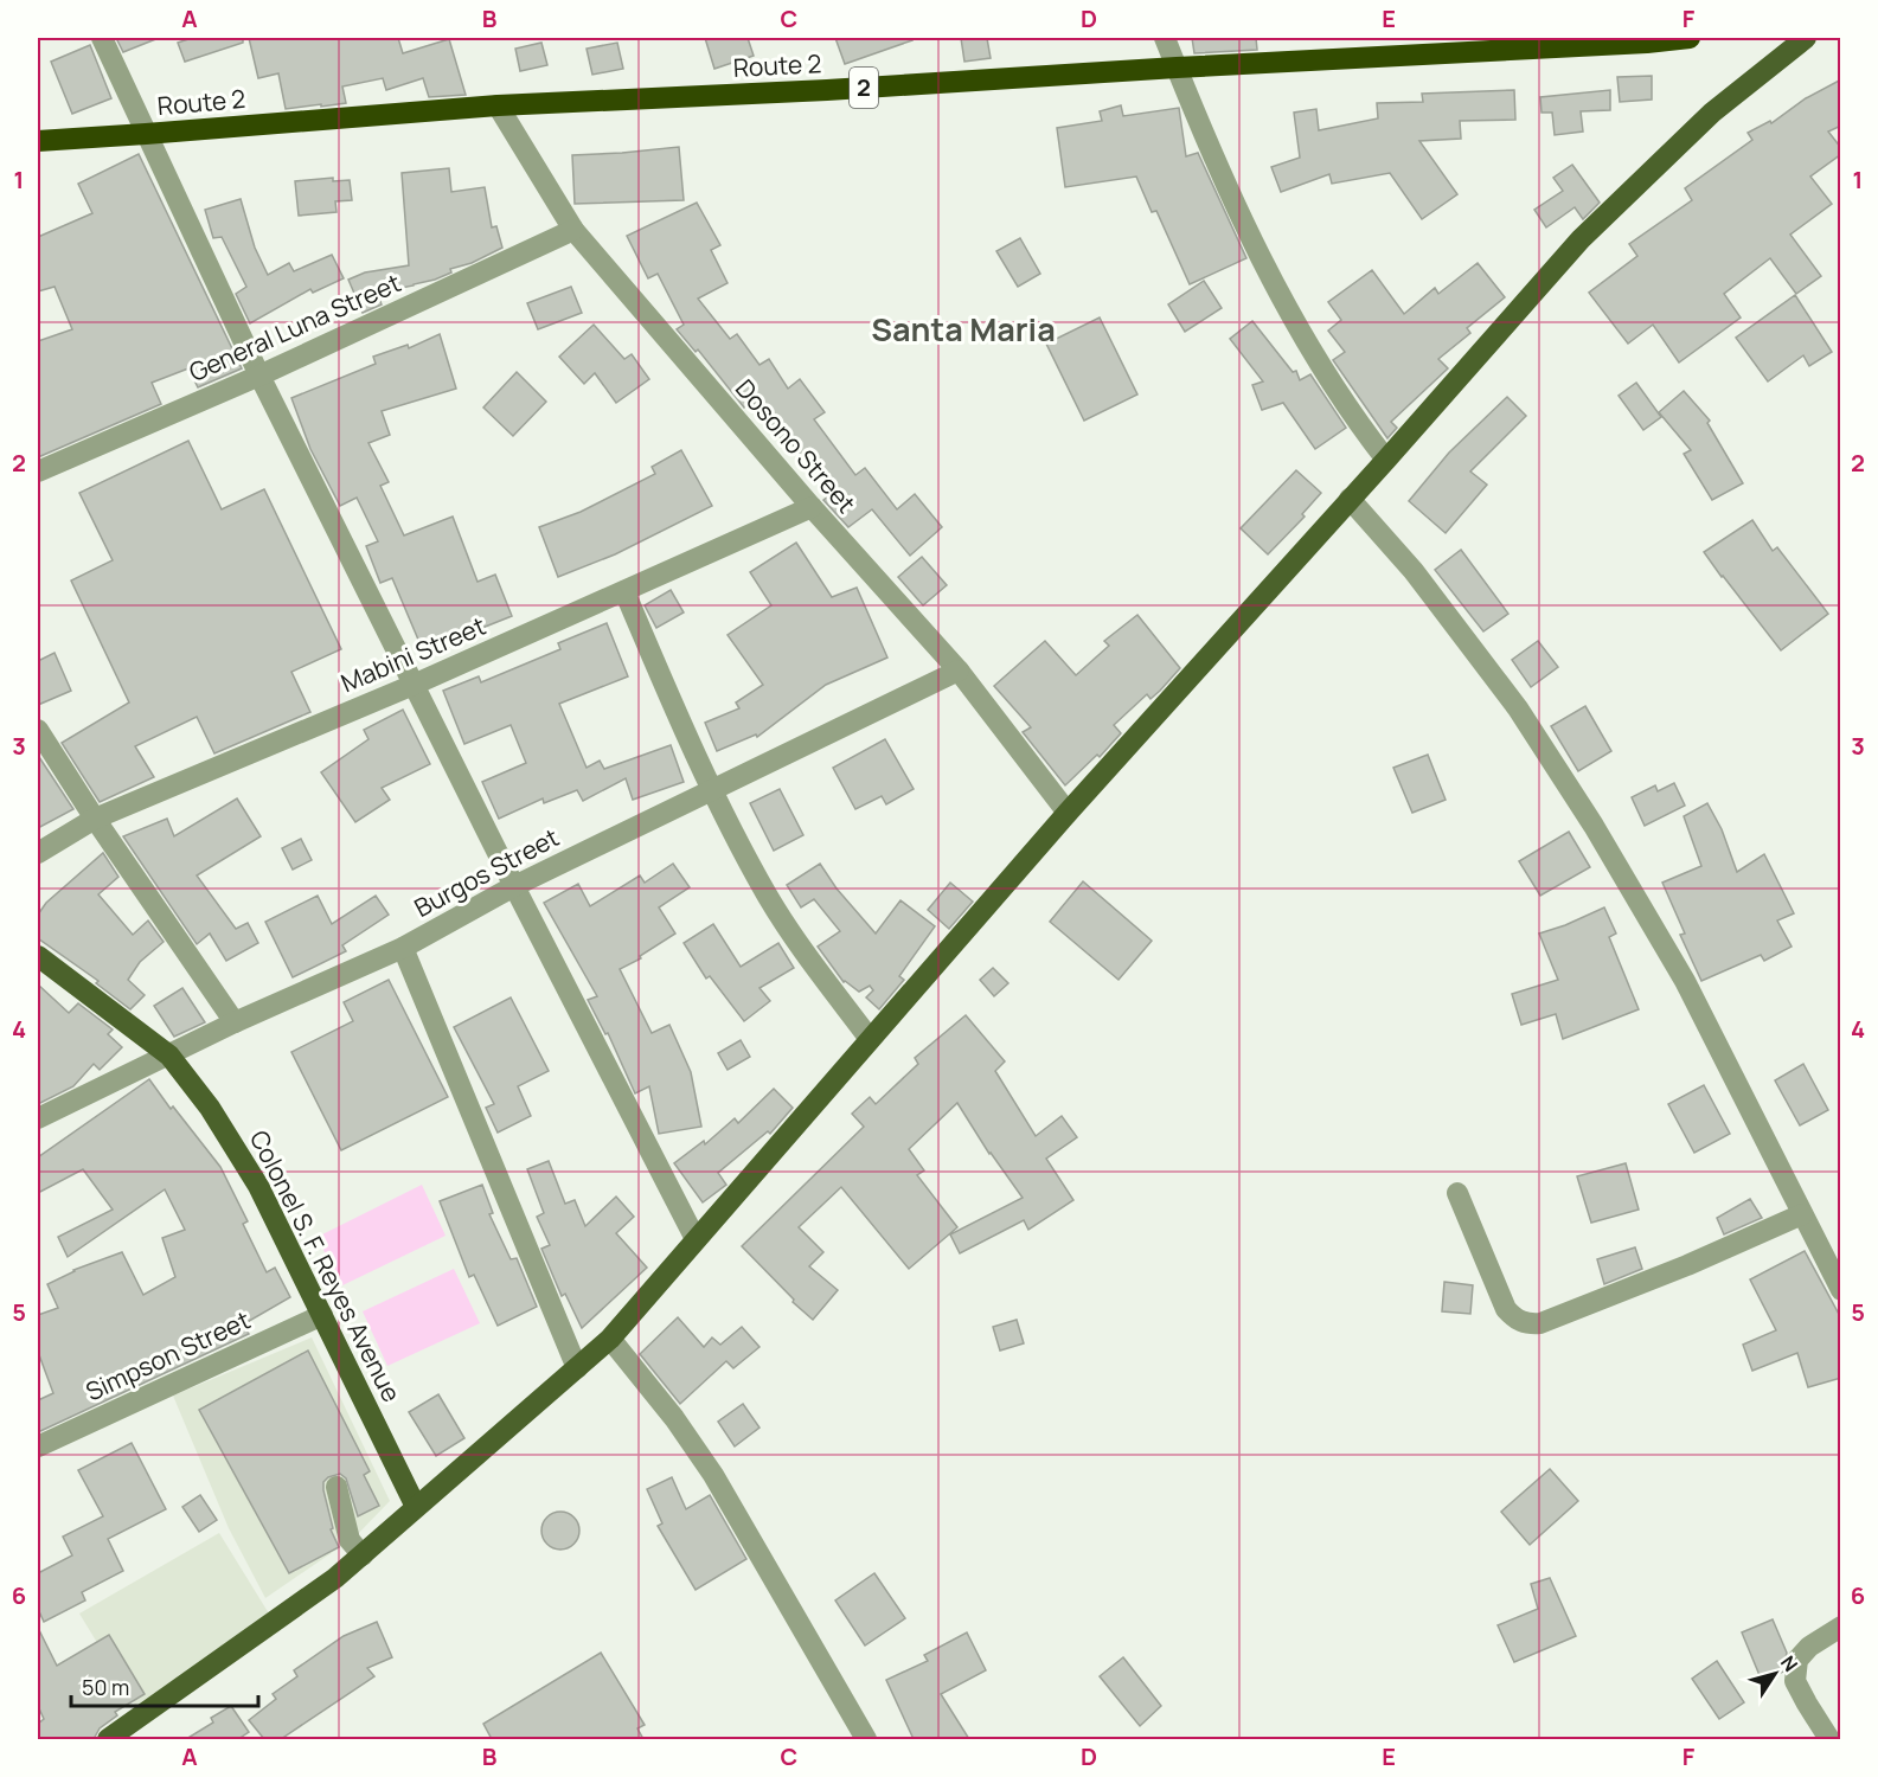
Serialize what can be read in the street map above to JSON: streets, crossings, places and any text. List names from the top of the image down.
{
  "streets": {
    "highway": ["Route 2", "2"],
    "main road": ["Colonel S. F. Reyes Avenue"],
    "street": [
      "General Luna Street",
      "Dosono Street",
      "Mabini Street",
      "Burgos Street",
      "Simpson Street"
    ]
  },
  "crossings": [
    ["Route 2", "Dosono Street"],
    ["General Luna Street", "Dosono Street"],
    ["Dosono Street", "Mabini Street"],
    ["Dosono Street", "Burgos Street"],
    ["Burgos Street", "Colonel S. F. Reyes Avenue"],
    ["Colonel S. F. Reyes Avenue", "Simpson Street"]
  ],
  "districts": ["Santa Maria"],
  "scale_bar": "50 m",
  "north": "top right",
  "grid": {
    "columns": [
      "A",
      "B",
      "C",
      "D",
      "E",
      "F"
    ],
    "rows": [
      "1",
      "2",
      "3",
      "4",
      "5",
      "6"
    ]
  }
}
